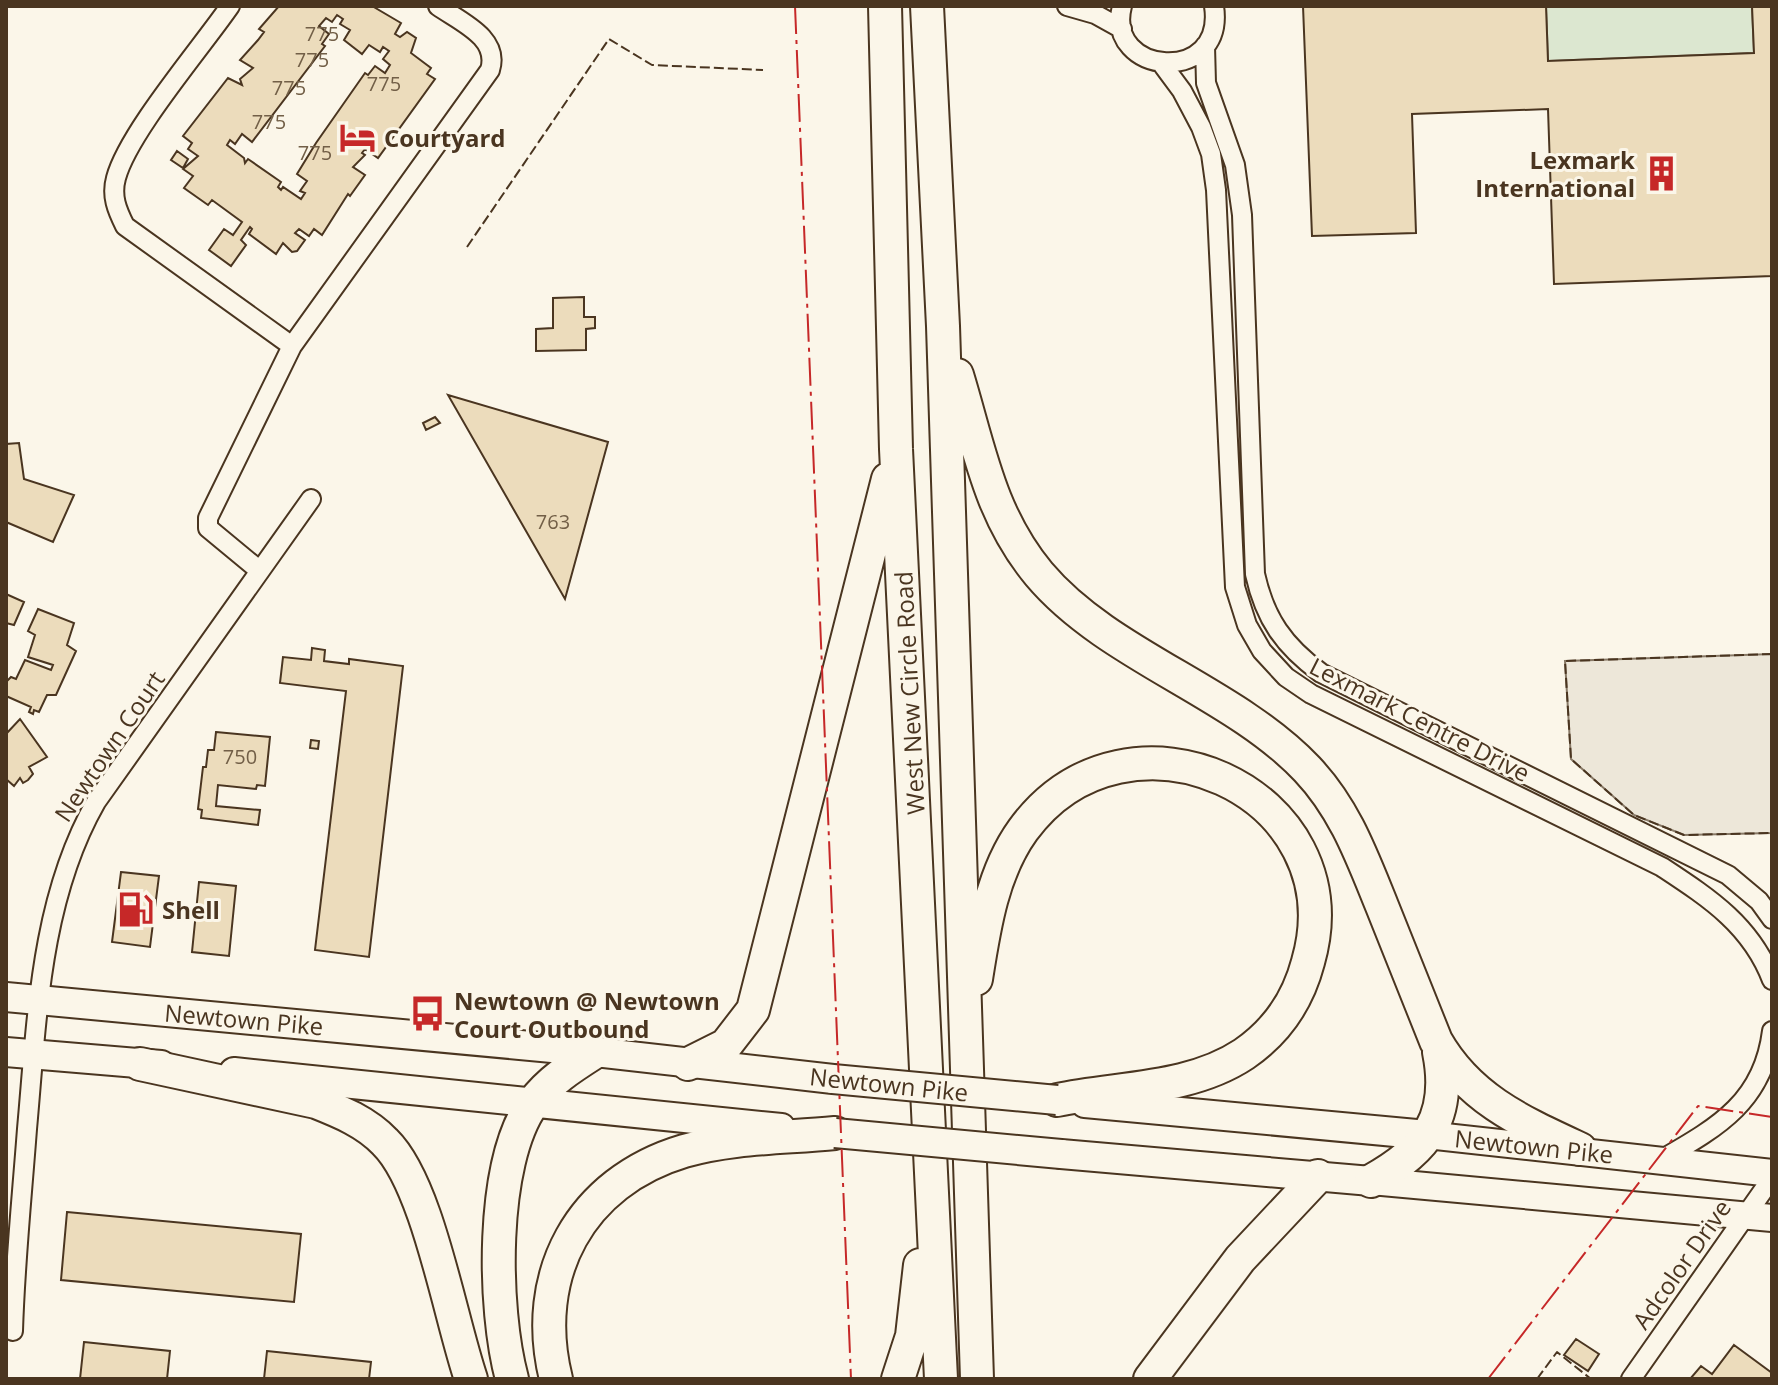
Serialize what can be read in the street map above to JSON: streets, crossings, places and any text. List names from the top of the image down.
{
  "streets": {
    "highway": ["West New Circle Road", "Newtown Pike"],
    "street": ["Lexmark Centre Drive", "Newtown Court", "Adcolor Drive"]
  },
  "crossings": [
    ["Newtown Court", "Newtown Pike"],
    ["Newtown Pike", "Adcolor Drive"]
  ],
  "places": {
    "hotel": ["Courtyard"],
    "building": ["Lexmark International"],
    "fuel station": ["Shell"],
    "bus stop": ["Newtown @ Newtown Court Outbound"]
  },
  "house_numbers": [
    "775",
    "775",
    "775",
    "775",
    "775",
    "775",
    "763",
    "750"
  ]
}
